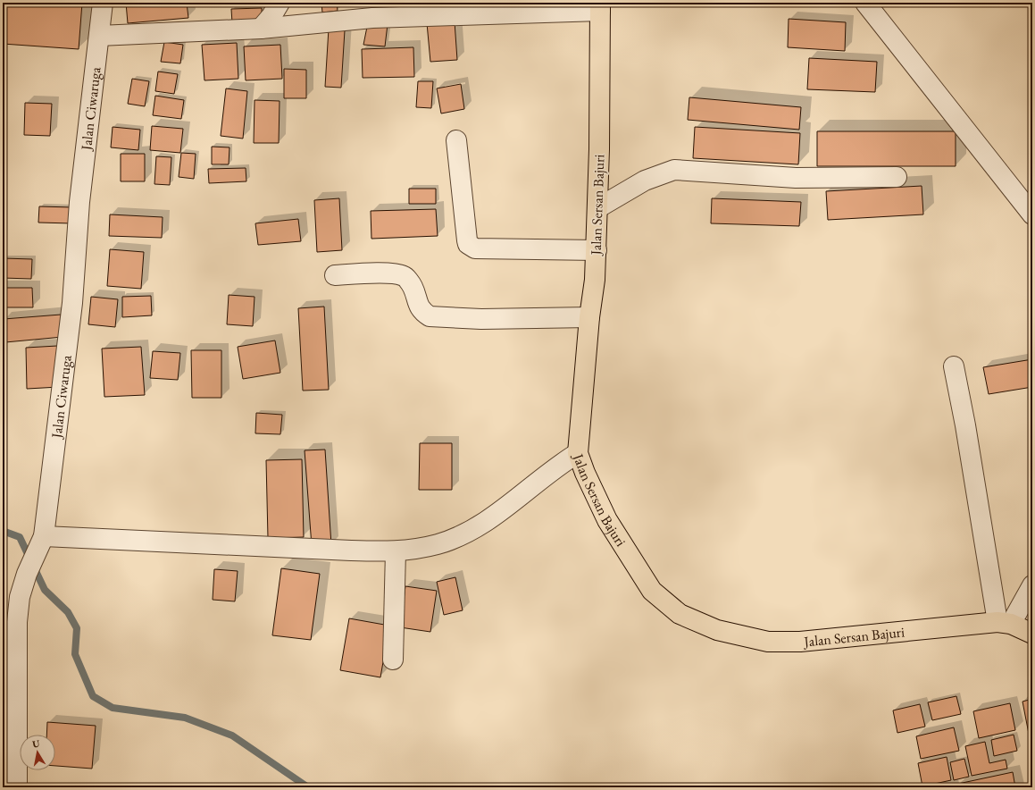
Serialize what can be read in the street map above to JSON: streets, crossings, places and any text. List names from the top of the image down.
{
  "streets": {
    "main road": ["Jalan Sersan Bajuri"],
    "street": ["Jalan Ciwaruga"]
  },
  "north": "top"
}
